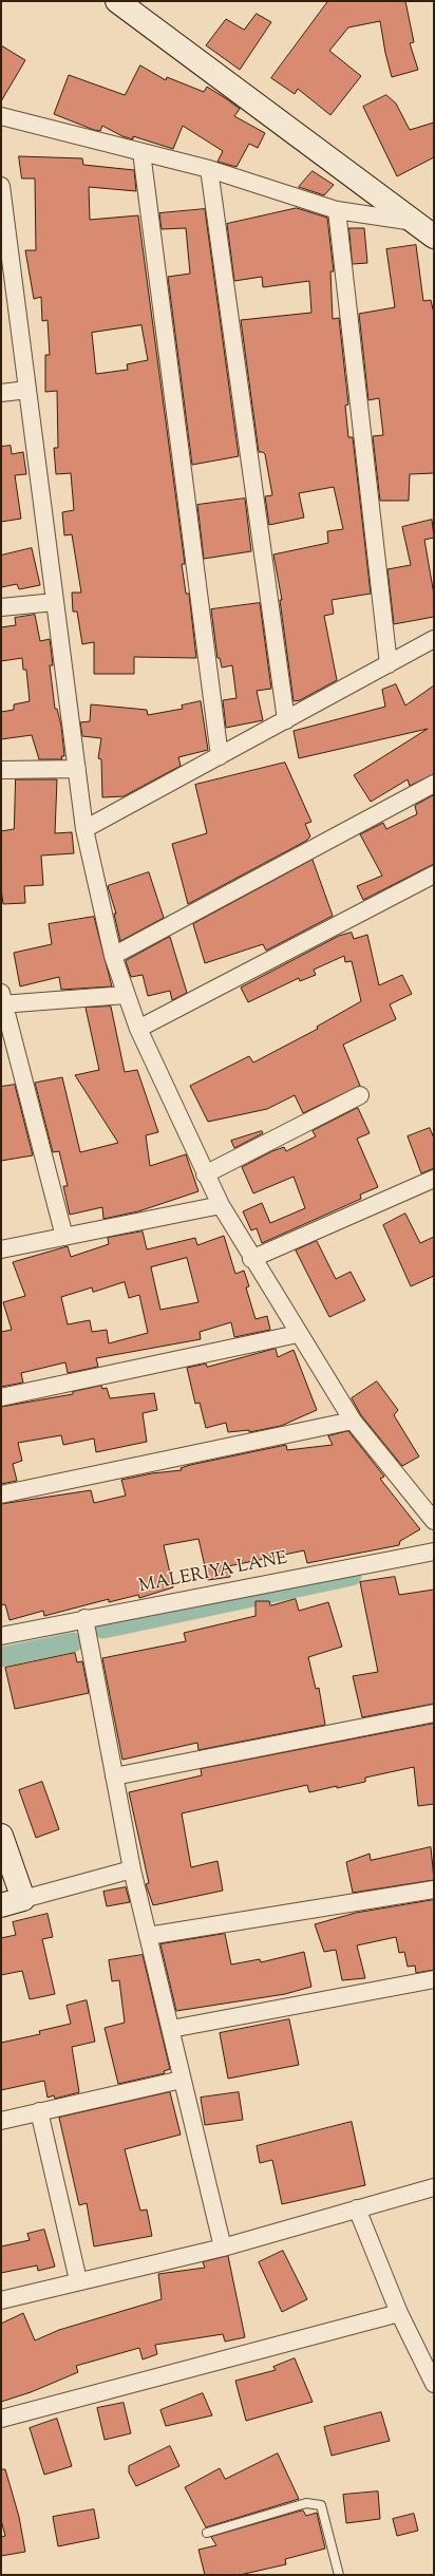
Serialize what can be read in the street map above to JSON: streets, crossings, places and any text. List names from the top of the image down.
{
  "streets": {
    "street": ["MALERIYA LANE"]
  }
}
